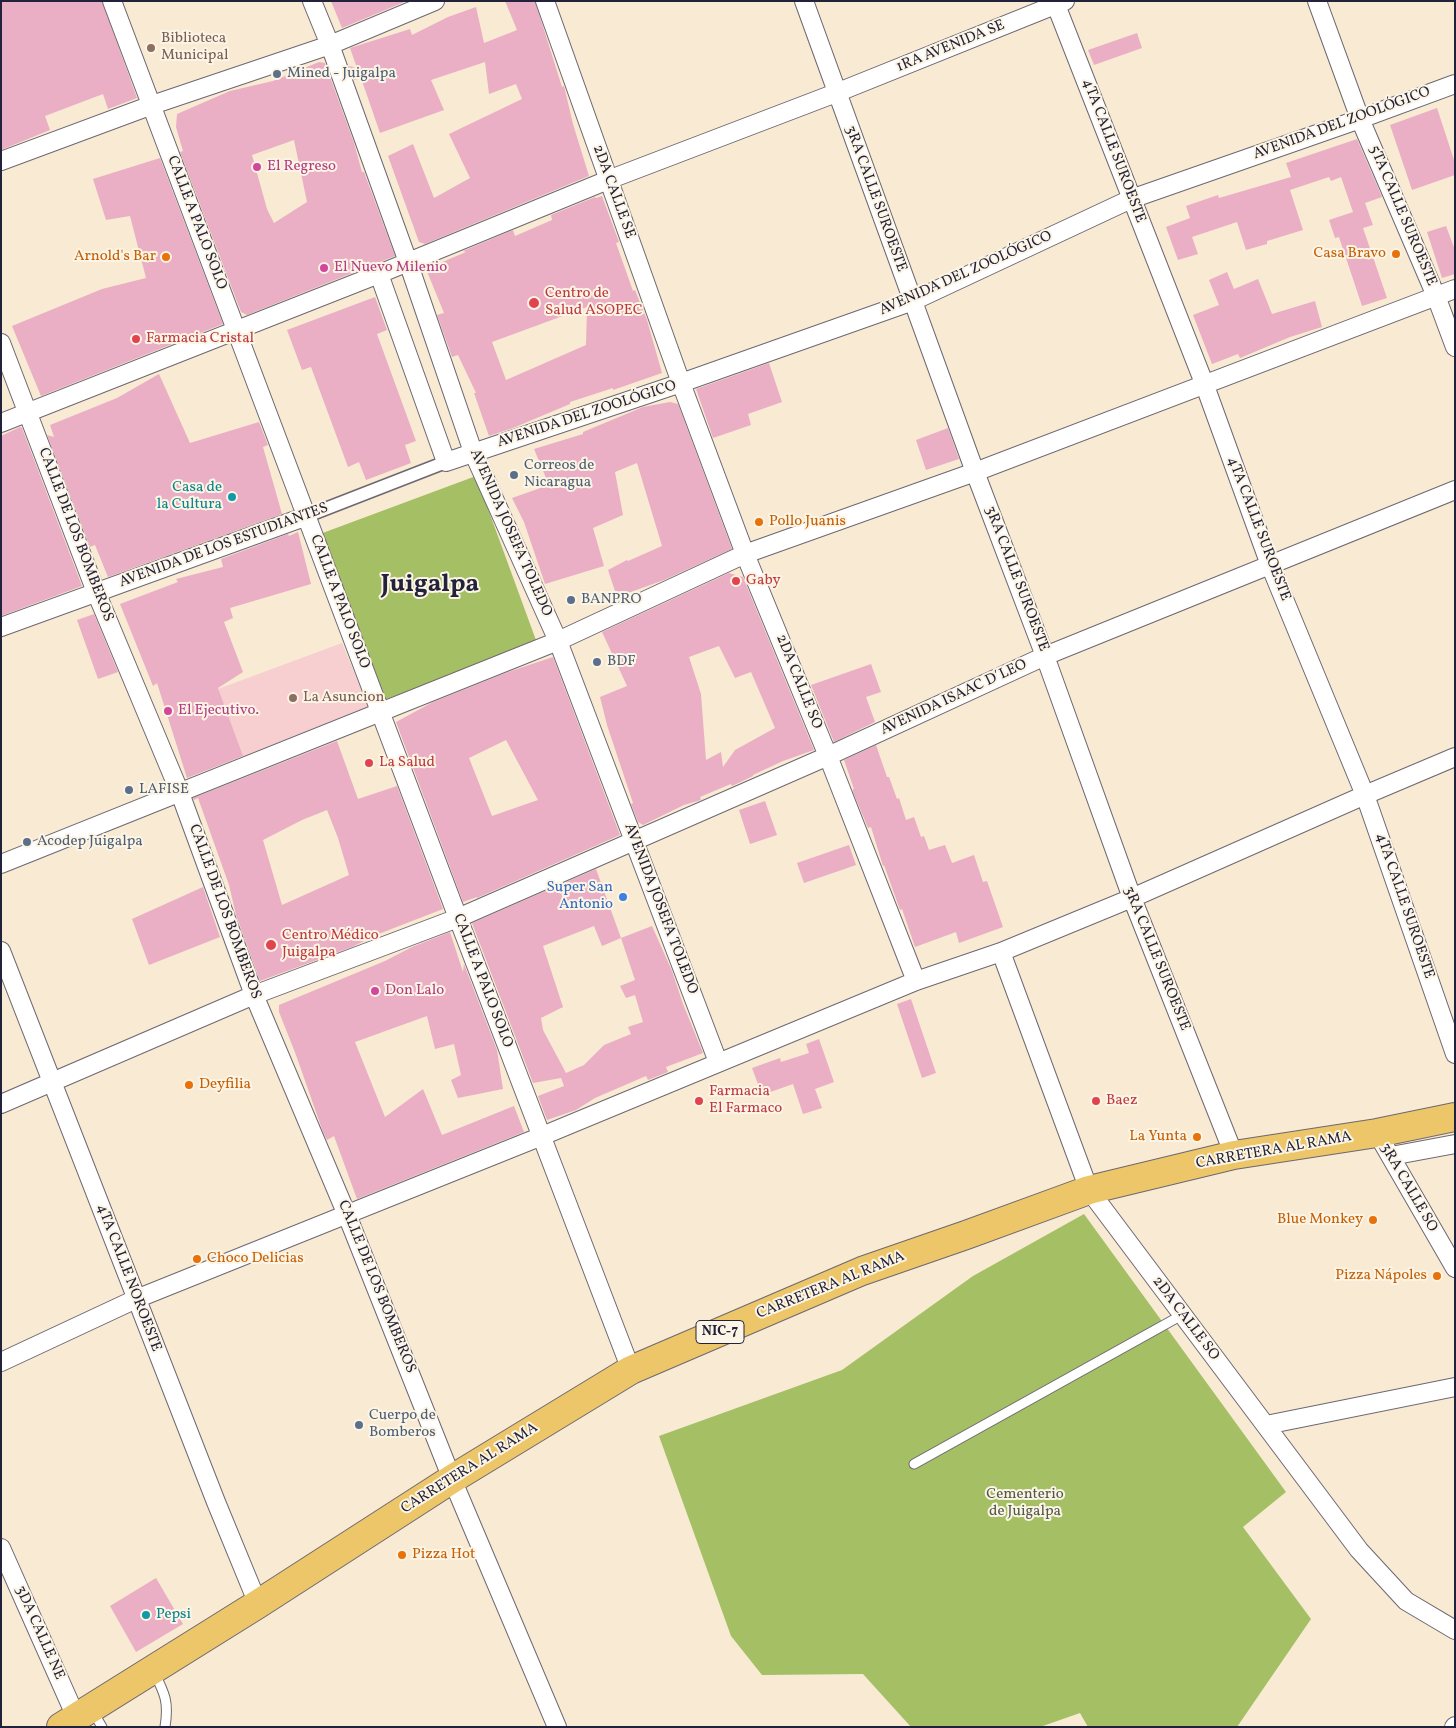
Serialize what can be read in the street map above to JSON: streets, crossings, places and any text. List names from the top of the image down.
{
  "streets": {
    "highway": ["CARRETERA AL RAMA", "NIC-7"],
    "street": [
      "1RA AVENIDA SE",
      "AVENIDA DEL ZOOLÓGICO",
      "4TA CALLE SUROESTE",
      "2DA CALLE SE",
      "3RA CALLE SUROESTE",
      "5TA CALLE SUROESTE",
      "CALLE A PALO SOLO",
      "AVENIDA JOSEFA TOLEDO",
      "CALLE DE LOS BOMBEROS",
      "AVENIDA DE LOS ESTUDIANTES",
      "2DA CALLE SO",
      "AVENIDA ISAAC D´LEO",
      "3RA CALLE SO",
      "4TA CALLE NOROESTE",
      "3DA CALLE NE"
    ]
  },
  "crossings": [
    ["1RA AVENIDA SE", "4TA CALLE SUROESTE"],
    ["1RA AVENIDA SE", "2DA CALLE SE"],
    ["1RA AVENIDA SE", "3RA CALLE SUROESTE"],
    ["1RA AVENIDA SE", "CALLE A PALO SOLO"],
    ["1RA AVENIDA SE", "AVENIDA JOSEFA TOLEDO"],
    ["1RA AVENIDA SE", "CALLE DE LOS BOMBEROS"],
    ["AVENIDA DEL ZOOLÓGICO", "4TA CALLE SUROESTE"],
    ["AVENIDA DEL ZOOLÓGICO", "2DA CALLE SE"],
    ["AVENIDA DEL ZOOLÓGICO", "3RA CALLE SUROESTE"],
    ["AVENIDA DEL ZOOLÓGICO", "5TA CALLE SUROESTE"],
    ["AVENIDA DEL ZOOLÓGICO", "AVENIDA JOSEFA TOLEDO"],
    ["AVENIDA DEL ZOOLÓGICO", "AVENIDA DE LOS ESTUDIANTES"],
    ["AVENIDA DEL ZOOLÓGICO", "2DA CALLE SO"],
    ["4TA CALLE SUROESTE", "AVENIDA ISAAC D´LEO"],
    ["2DA CALLE SE", "2DA CALLE SO"],
    ["3RA CALLE SUROESTE", "AVENIDA ISAAC D´LEO"],
    ["3RA CALLE SUROESTE", "CARRETERA AL RAMA"],
    ["CALLE A PALO SOLO", "AVENIDA DE LOS ESTUDIANTES"],
    ["CALLE A PALO SOLO", "AVENIDA ISAAC D´LEO"],
    ["CALLE A PALO SOLO", "CARRETERA AL RAMA"],
    ["AVENIDA JOSEFA TOLEDO", "AVENIDA ISAAC D´LEO"],
    ["CALLE DE LOS BOMBEROS", "AVENIDA DE LOS ESTUDIANTES"],
    ["CALLE DE LOS BOMBEROS", "AVENIDA ISAAC D´LEO"],
    ["CALLE DE LOS BOMBEROS", "CARRETERA AL RAMA"],
    ["2DA CALLE SO", "AVENIDA ISAAC D´LEO"],
    ["2DA CALLE SO", "CARRETERA AL RAMA"],
    ["AVENIDA ISAAC D´LEO", "4TA CALLE NOROESTE"],
    ["CARRETERA AL RAMA", "3RA CALLE SO"],
    ["CARRETERA AL RAMA", "4TA CALLE NOROESTE"],
    ["CARRETERA AL RAMA", "3DA CALLE NE"]
  ],
  "districts": ["Juigalpa"],
  "parks": ["Cementerio de Juigalpa"],
  "places": [
    "Biblioteca Municipal",
    "Mined - Juigalpa",
    "El Regreso",
    "Casa Bravo",
    "Arnold's Bar",
    "El Nuevo Milenio",
    "Centro de Salud ASOPEC",
    "Farmacia Cristal",
    "Correos de Nicaragua",
    "Casa de la Cultura",
    "Pollo Juanis",
    "Gaby",
    "BANPRO",
    "BDF",
    "La Asuncion",
    "El Ejecutivo.",
    "La Salud",
    "LAFISE",
    "Acodep Juigalpa",
    "Super San Antonio",
    "Centro Médico Juigalpa",
    "Don Lalo",
    "Deyfilia",
    "Farmacia El Farmaco",
    "Baez",
    "La Yunta",
    "Blue Monkey",
    "Choco Delicias",
    "Pizza Nápoles",
    "Cuerpo de Bomberos",
    "Pizza Hot",
    "Pepsi"
  ]
}
